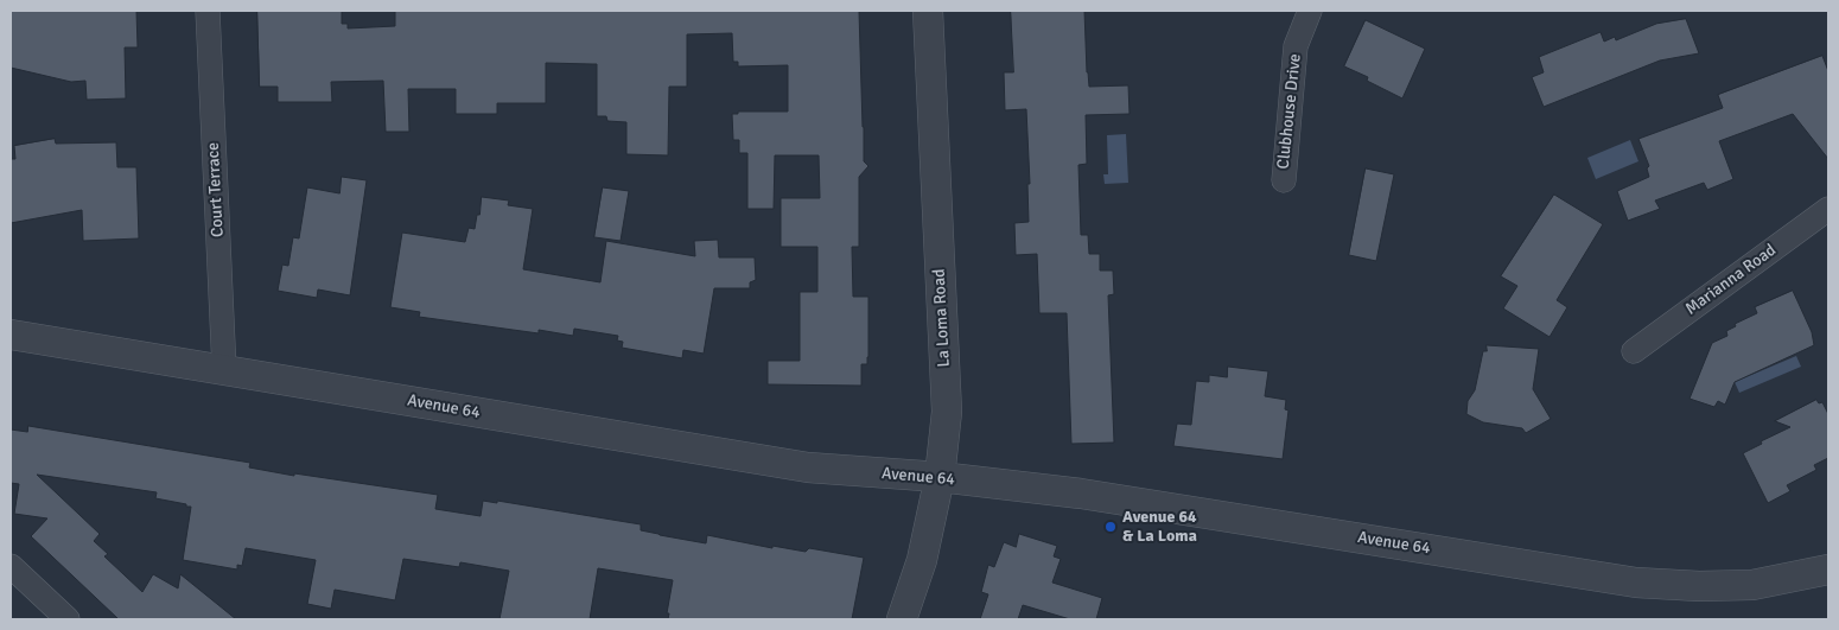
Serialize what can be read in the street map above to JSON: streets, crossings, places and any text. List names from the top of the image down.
{
  "streets": {
    "street": [
      "Clubhouse Drive",
      "Court Terrace",
      "Marianna Road",
      "La Loma Road",
      "Avenue 64"
    ]
  },
  "crossings": [
    ["Court Terrace", "Avenue 64"],
    ["La Loma Road", "Avenue 64"]
  ],
  "places": ["Avenue 64 & La Loma"]
}
